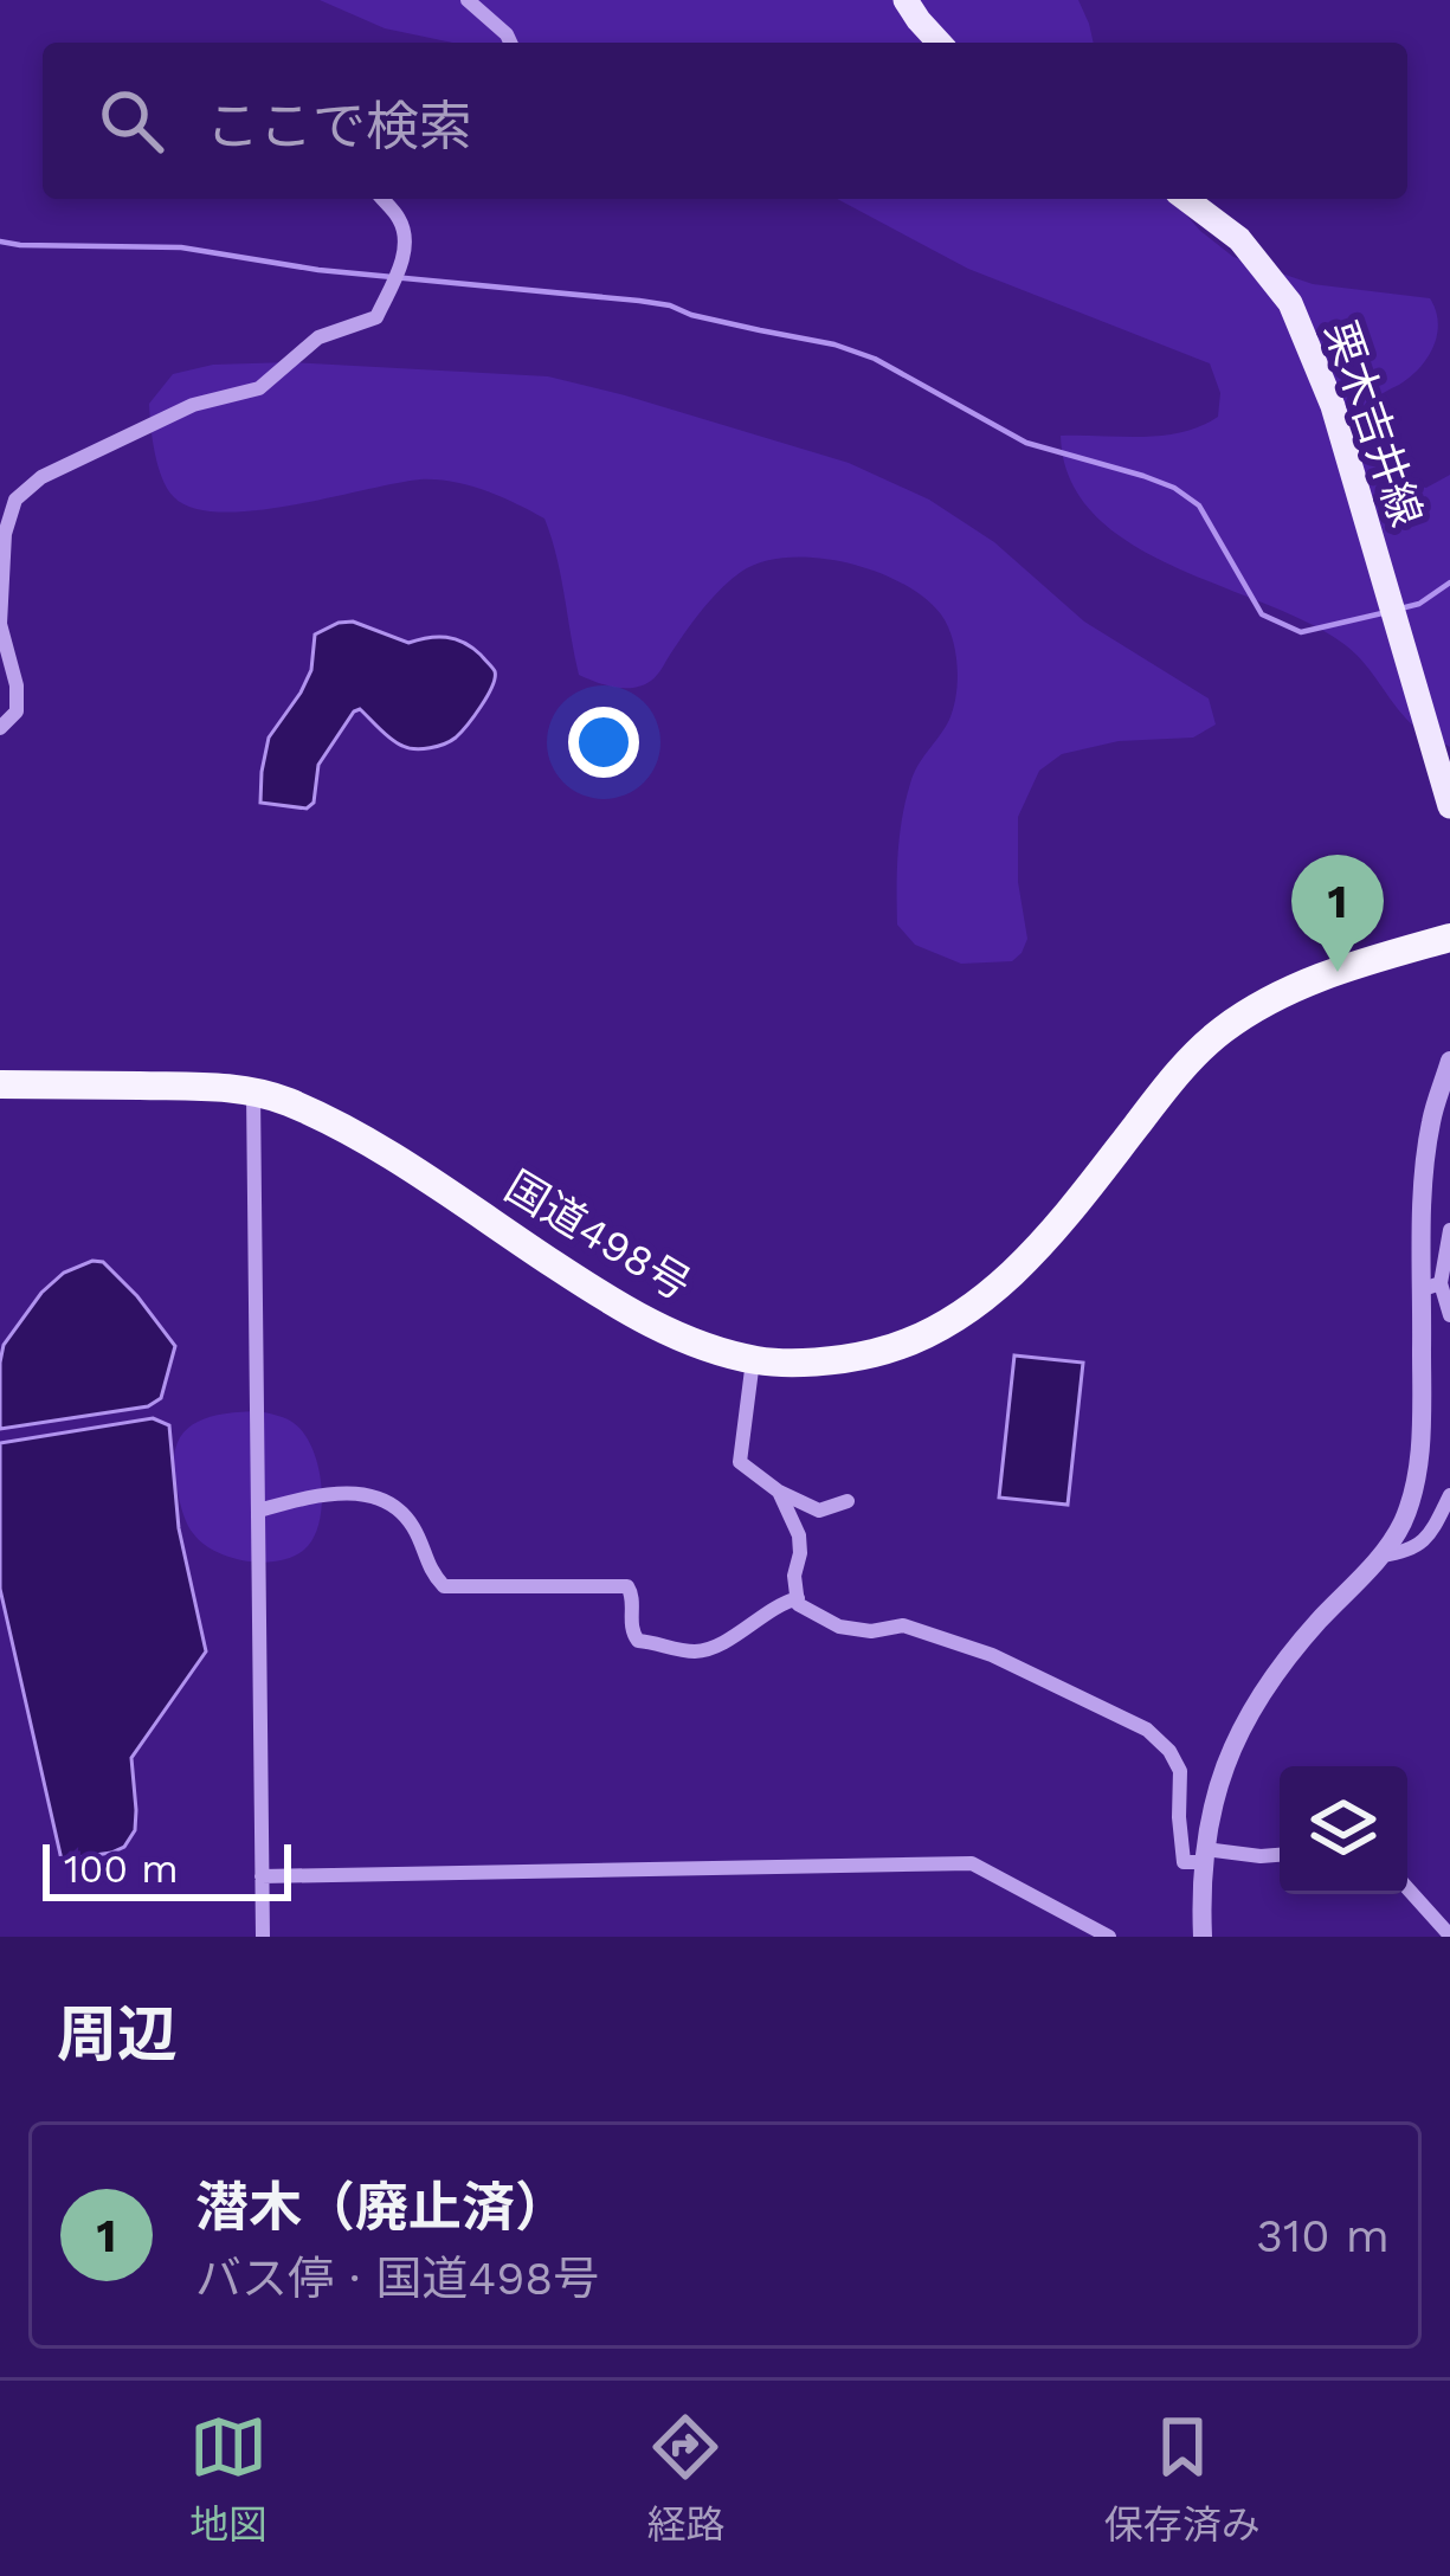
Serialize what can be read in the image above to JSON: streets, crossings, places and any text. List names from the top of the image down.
{
  "streets": {
    "highway": ["国道498号"],
    "main road": ["栗木吉井線"]
  },
  "scale_bar": "100 m",
  "page": {
    "search": "ここで検索",
    "pins": "1",
    "scale": "100 m",
    "heading": "周辺",
    "list": [
      {
        "mark": "1",
        "name": "潜木（廃止済）",
        "note": "バス停 · 国道498号",
        "value": "310 m"
      }
    ],
    "nav": ["地図", "経路", "保存済み"]
  }
}
